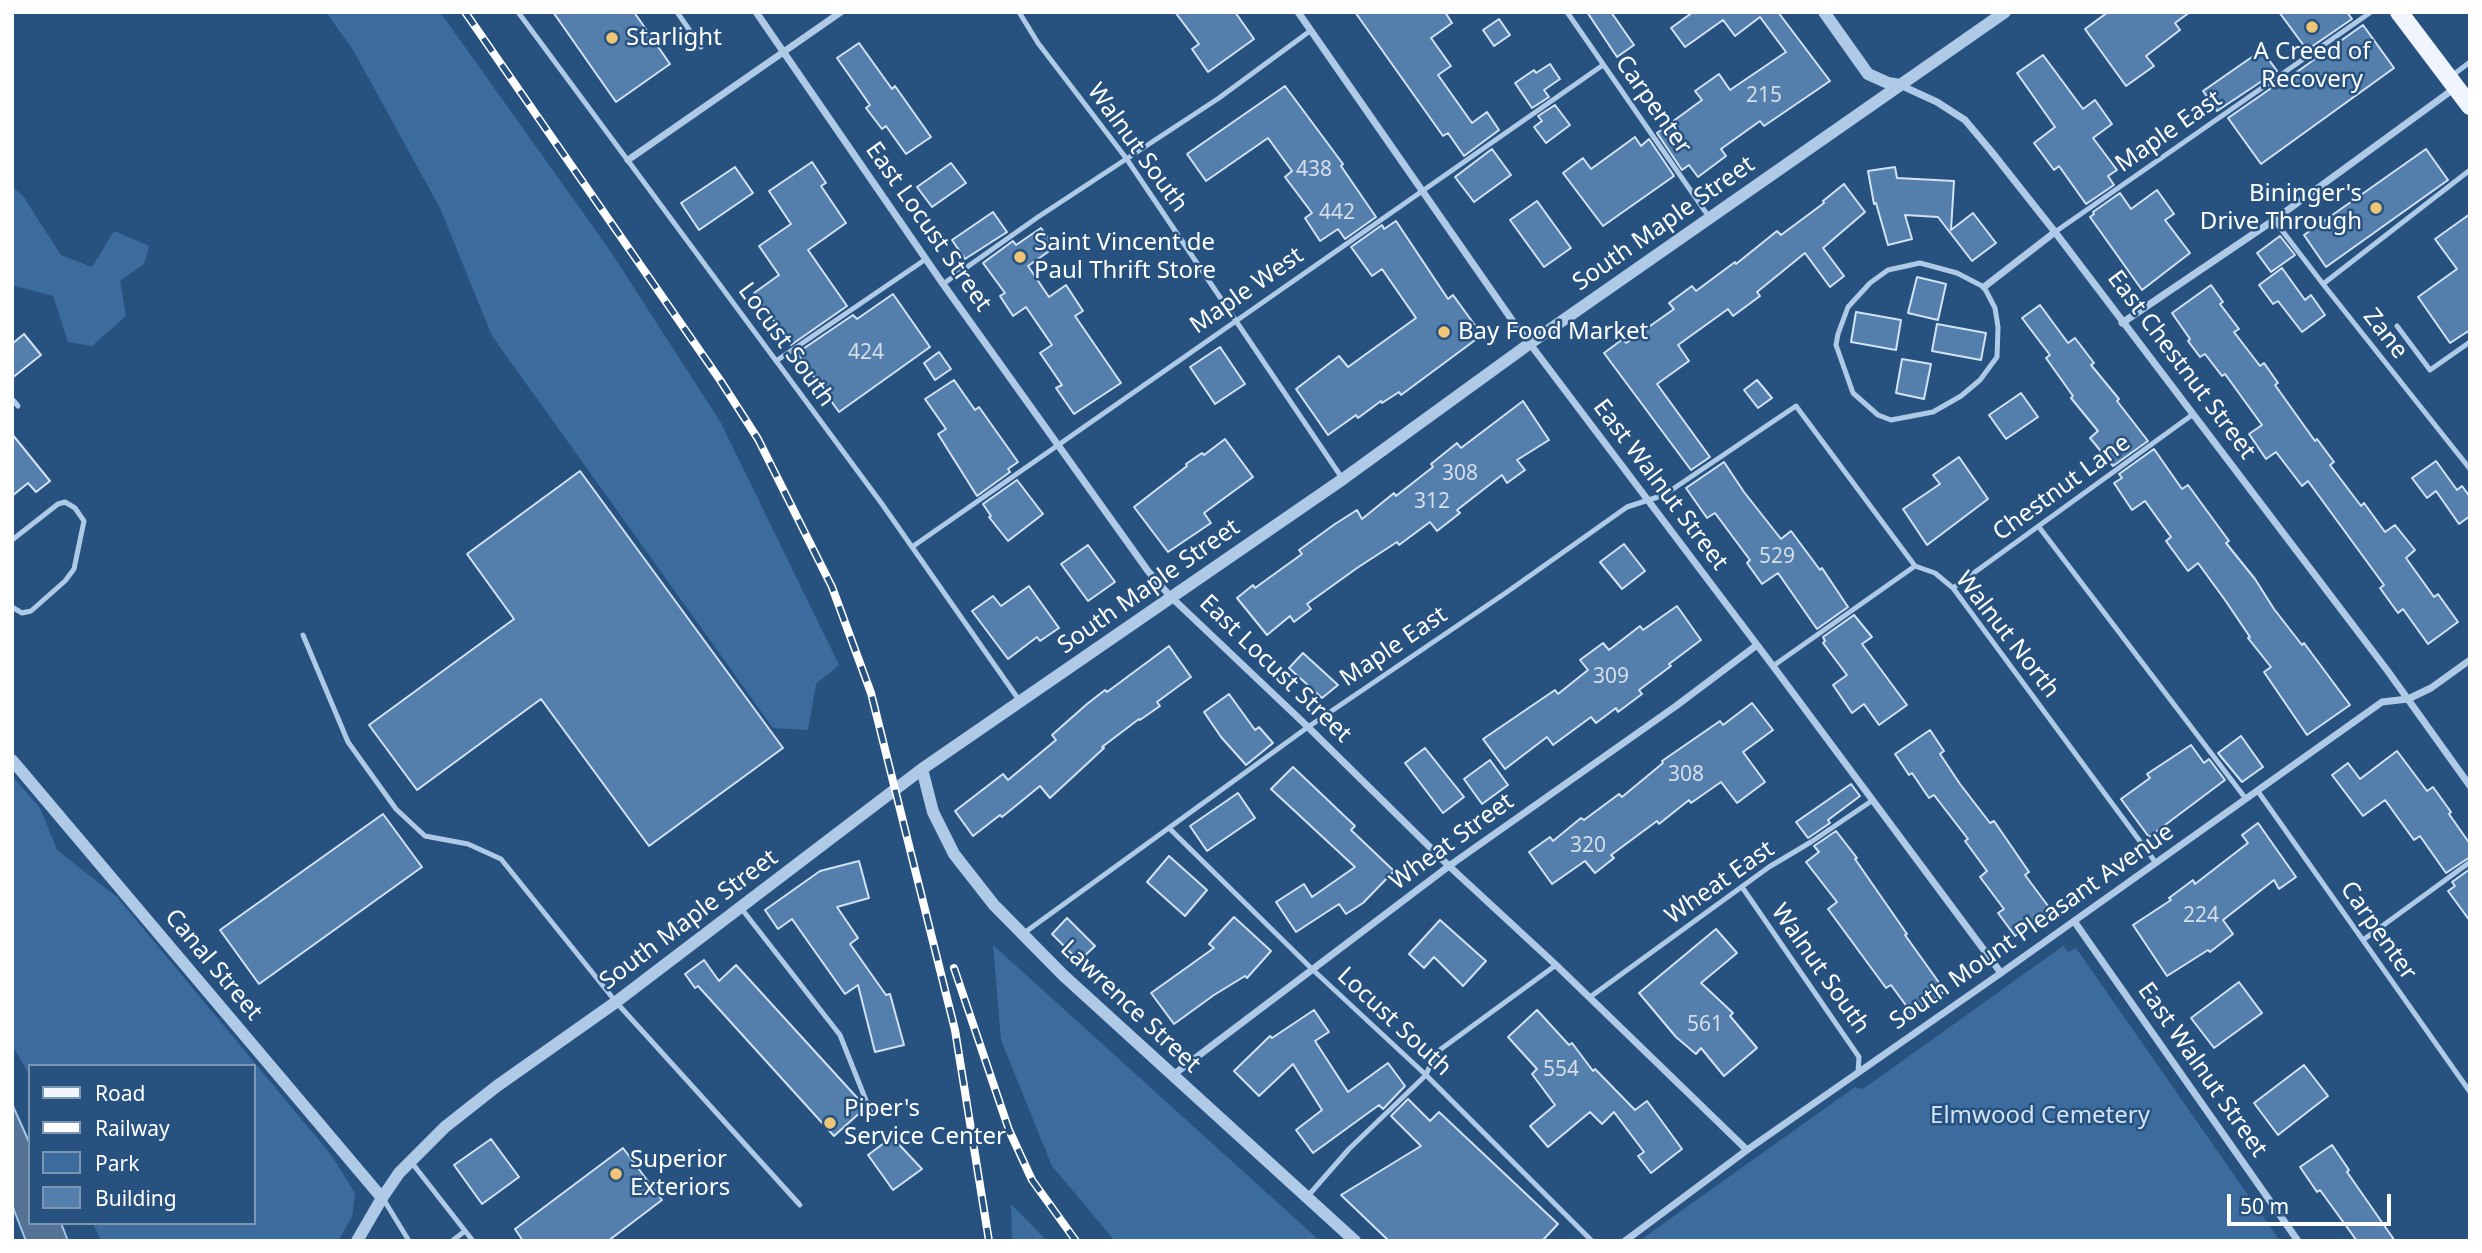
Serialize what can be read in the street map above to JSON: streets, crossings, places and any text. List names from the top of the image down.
{
  "streets": {
    "street": [
      "South Maple Street",
      "East Locust Street",
      "East Chestnut Street",
      "East Walnut Street",
      "Wheat Street",
      "South Mount Pleasant Avenue",
      "Canal Street",
      "Lawrence Street"
    ],
    "lane": [
      "Carpenter",
      "Maple East",
      "Walnut South",
      "Maple West",
      "Zane",
      "Locust South",
      "Chestnut Lane",
      "Walnut North",
      "Wheat East"
    ]
  },
  "crossings": [
    ["Carpenter", "South Maple Street"],
    ["Carpenter", "Maple West"],
    ["Carpenter", "South Mount Pleasant Avenue"],
    ["Maple East", "East Locust Street"],
    ["Maple East", "Locust South"],
    ["Maple East", "East Chestnut Street"],
    ["Maple East", "East Walnut Street"],
    ["Maple East", "Walnut North"],
    ["Maple East", "Lawrence Street"],
    ["Walnut South", "South Maple Street"],
    ["Walnut South", "Maple West"],
    ["Walnut South", "Wheat East"],
    ["Walnut South", "South Mount Pleasant Avenue"],
    ["South Maple Street", "East Locust Street"],
    ["South Maple Street", "Locust South"],
    ["South Maple Street", "East Chestnut Street"],
    ["South Maple Street", "East Walnut Street"],
    ["South Maple Street", "Canal Street"],
    ["South Maple Street", "Lawrence Street"],
    ["East Locust Street", "Maple West"],
    ["East Locust Street", "Wheat Street"],
    ["East Locust Street", "Wheat East"],
    ["East Locust Street", "South Mount Pleasant Avenue"],
    ["Maple West", "Locust South"],
    ["Maple West", "East Walnut Street"],
    ["Locust South", "Wheat Street"],
    ["East Chestnut Street", "Chestnut Lane"],
    ["East Chestnut Street", "South Mount Pleasant Avenue"],
    ["East Walnut Street", "Wheat Street"],
    ["East Walnut Street", "Wheat East"],
    ["East Walnut Street", "South Mount Pleasant Avenue"],
    ["Chestnut Lane", "Walnut North"],
    ["Walnut North", "South Mount Pleasant Avenue"],
    ["Wheat Street", "Lawrence Street"]
  ],
  "parks": ["Elmwood Cemetery"],
  "places": [
    "A Creed of Recovery",
    "Starlight",
    "Bininger's Drive Through",
    "Saint Vincent de Paul Thrift Store",
    "Bay Food Market",
    "Piper's Service Center",
    "Superior Exteriors"
  ],
  "house_numbers": [
    "215",
    "438",
    "442",
    "424",
    "308",
    "312",
    "529",
    "309",
    "308",
    "320",
    "224",
    "561",
    "554"
  ],
  "legend": [
    "Road",
    "Railway",
    "Park",
    "Building"
  ],
  "scale_bar": "50 m"
}
